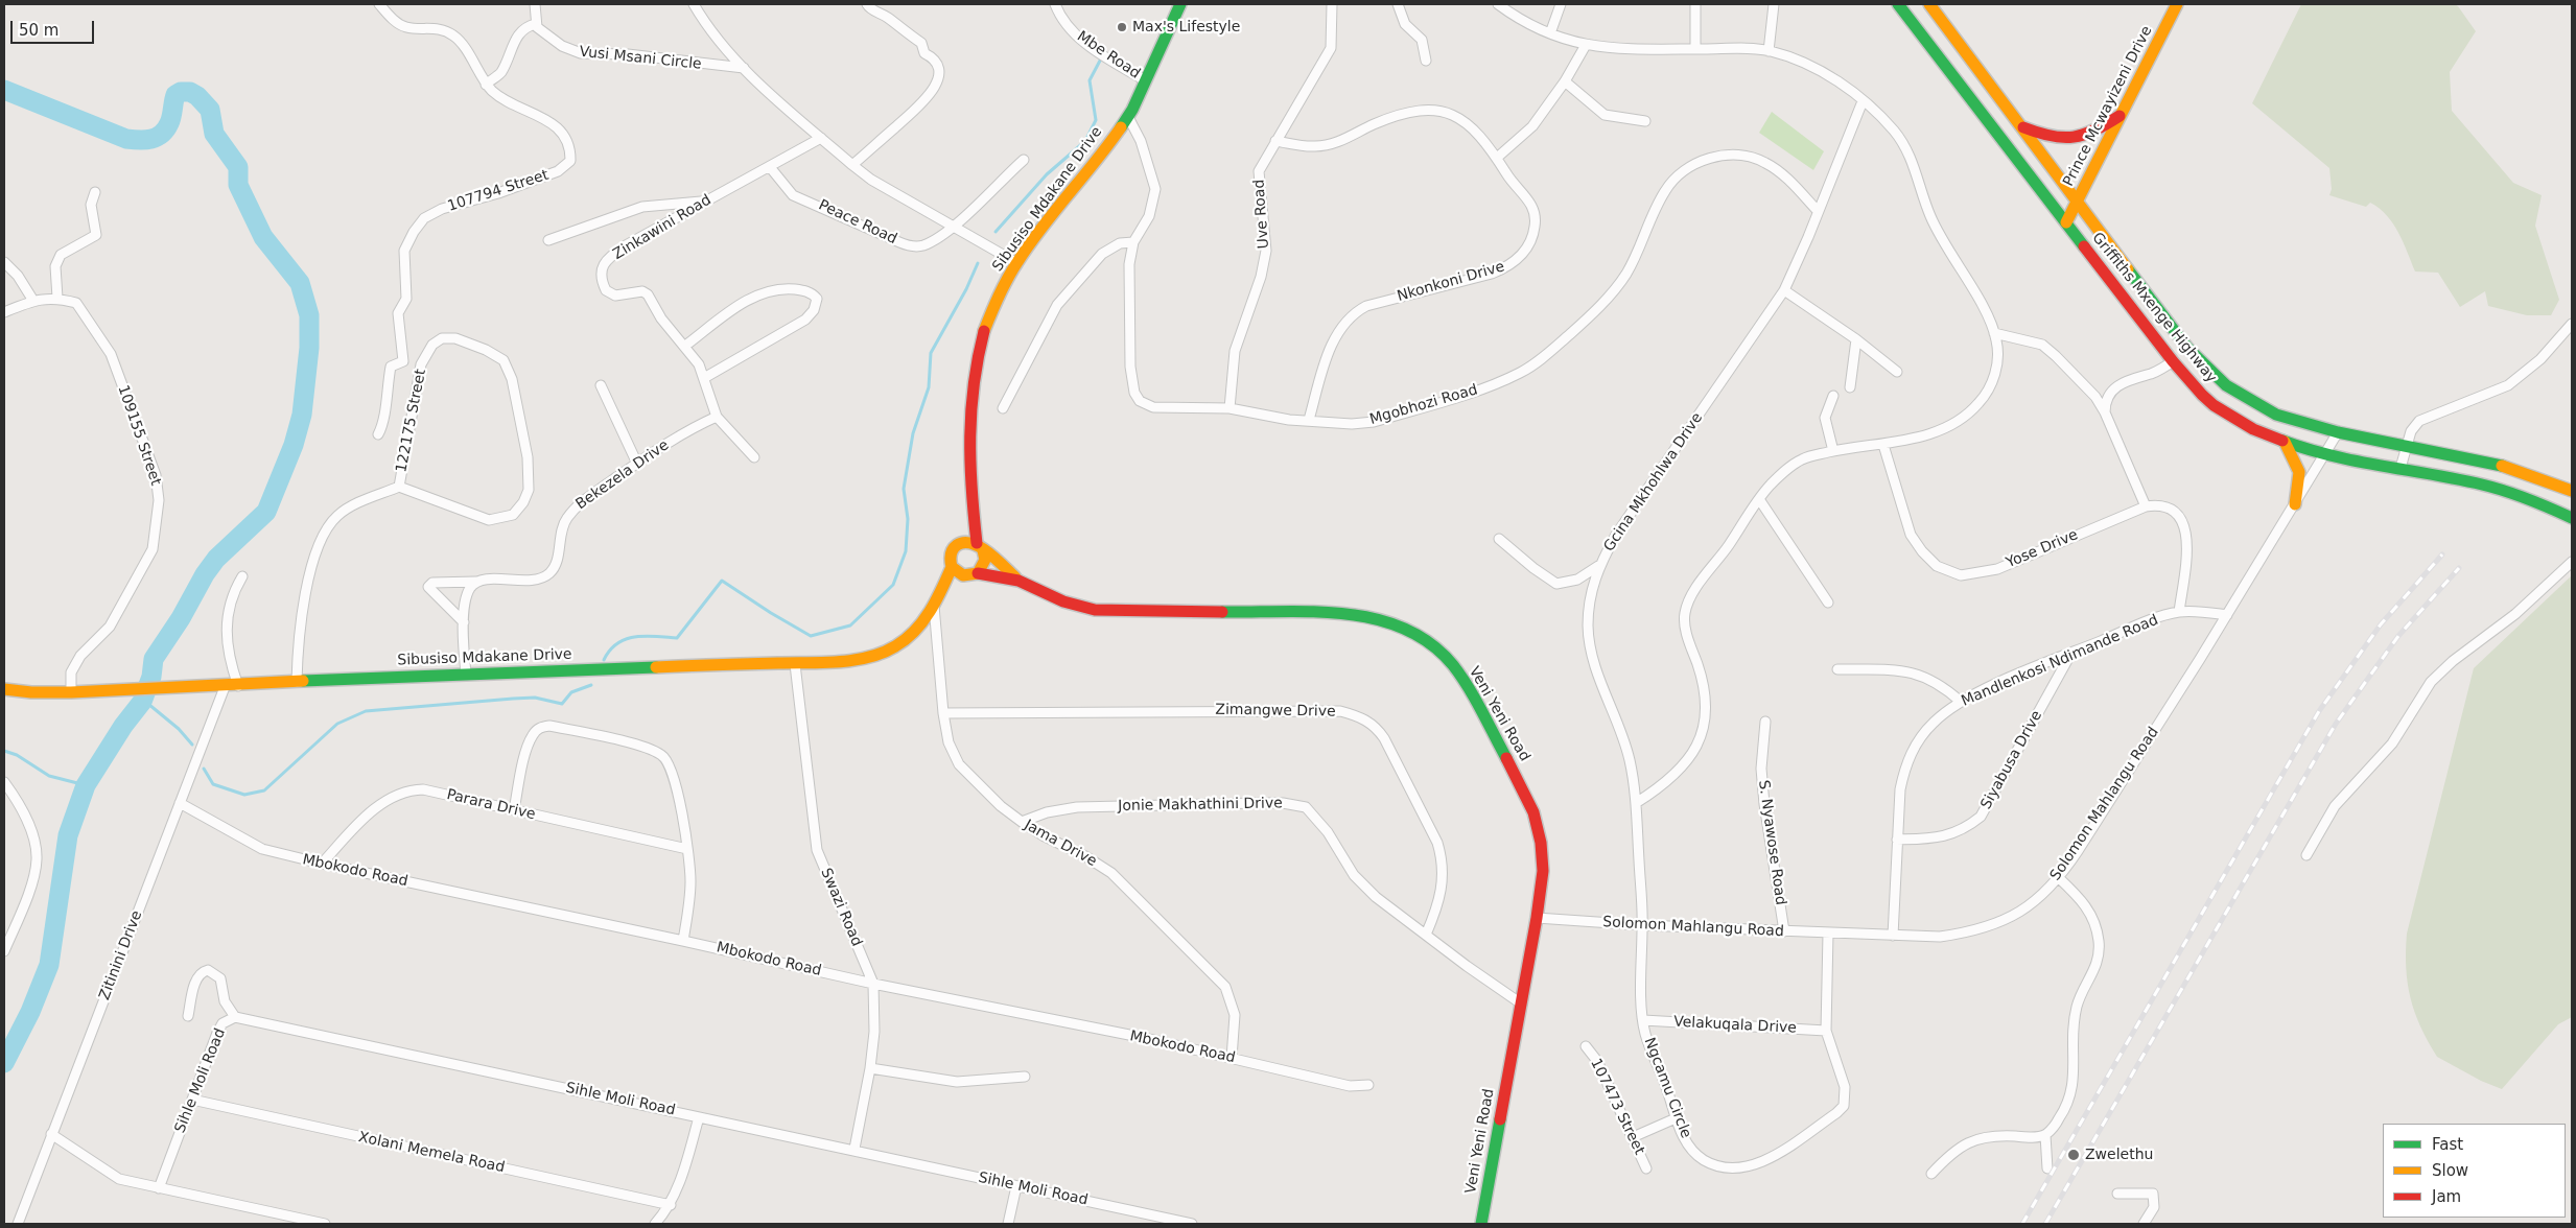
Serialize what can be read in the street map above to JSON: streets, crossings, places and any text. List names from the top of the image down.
{
  "streets": {
    "street": [
      "Mbe Road",
      "Vusi Msani Circle",
      "Prince Mcwayizeni Drive",
      "107794 Street",
      "Sibusiso Mdakane Drive",
      "Uve Road",
      "Peace Road",
      "Zinkawini Road",
      "Nkonkoni Drive",
      "Griffiths Mxenge Highway",
      "Mgobhozi Road",
      "122175 Street",
      "109155 Street",
      "Bekezela Drive",
      "Gcina Mkhohlwa Drive",
      "Yose Drive",
      "Mandlenkosi Ndimande Road",
      "Zimangwe Drive",
      "Veni Yeni Road",
      "Siyabusa Drive",
      "Solomon Mahlangu Road",
      "Parara Drive",
      "Jonie Makhathini Drive",
      "S. Nyawose Road",
      "Jama Drive",
      "Mbokodo Road",
      "Swazi Road",
      "Zitinini Drive",
      "Velakuqala Drive",
      "Sihle Moli Road",
      "Ngcamu Circle",
      "107473 Street",
      "Xolani Memela Road"
    ]
  },
  "crossings": [
    ["Mbe Road", "Sibusiso Mdakane Drive"],
    ["Prince Mcwayizeni Drive", "Griffiths Mxenge Highway"],
    ["Sibusiso Mdakane Drive", "Mgobhozi Road"],
    ["Sibusiso Mdakane Drive", "122175 Street"],
    ["Sibusiso Mdakane Drive", "109155 Street"],
    ["Sibusiso Mdakane Drive", "Veni Yeni Road"],
    ["Sibusiso Mdakane Drive", "Jama Drive"],
    ["Sibusiso Mdakane Drive", "Swazi Road"],
    ["Sibusiso Mdakane Drive", "Zitinini Drive"],
    ["Uve Road", "Nkonkoni Drive"],
    ["Uve Road", "Mgobhozi Road"],
    ["Peace Road", "Zinkawini Road"],
    ["Zinkawini Road", "Bekezela Drive"],
    ["Nkonkoni Drive", "Mgobhozi Road"],
    ["Griffiths Mxenge Highway", "Solomon Mahlangu Road"],
    ["Mgobhozi Road", "Gcina Mkhohlwa Drive"],
    ["Gcina Mkhohlwa Drive", "Solomon Mahlangu Road"],
    ["Gcina Mkhohlwa Drive", "Ngcamu Circle"],
    ["Yose Drive", "Mandlenkosi Ndimande Road"],
    ["Mandlenkosi Ndimande Road", "Siyabusa Drive"],
    ["Mandlenkosi Ndimande Road", "Solomon Mahlangu Road"],
    ["Zimangwe Drive", "Jonie Makhathini Drive"],
    ["Zimangwe Drive", "Jama Drive"],
    ["Veni Yeni Road", "Solomon Mahlangu Road"],
    ["Veni Yeni Road", "Jonie Makhathini Drive"],
    ["Solomon Mahlangu Road", "S. Nyawose Road"],
    ["Solomon Mahlangu Road", "Ngcamu Circle"],
    ["Parara Drive", "Mbokodo Road"],
    ["Jonie Makhathini Drive", "Jama Drive"],
    ["Jama Drive", "Mbokodo Road"],
    ["Mbokodo Road", "Swazi Road"],
    ["Mbokodo Road", "Zitinini Drive"],
    ["Swazi Road", "Sihle Moli Road"],
    ["Velakuqala Drive", "Ngcamu Circle"],
    ["Sihle Moli Road", "Xolani Memela Road"]
  ],
  "places": ["Max's Lifestyle", "Zwelethu"],
  "legend": ["Fast", "Slow", "Jam"],
  "scale_bar": "50 m"
}
